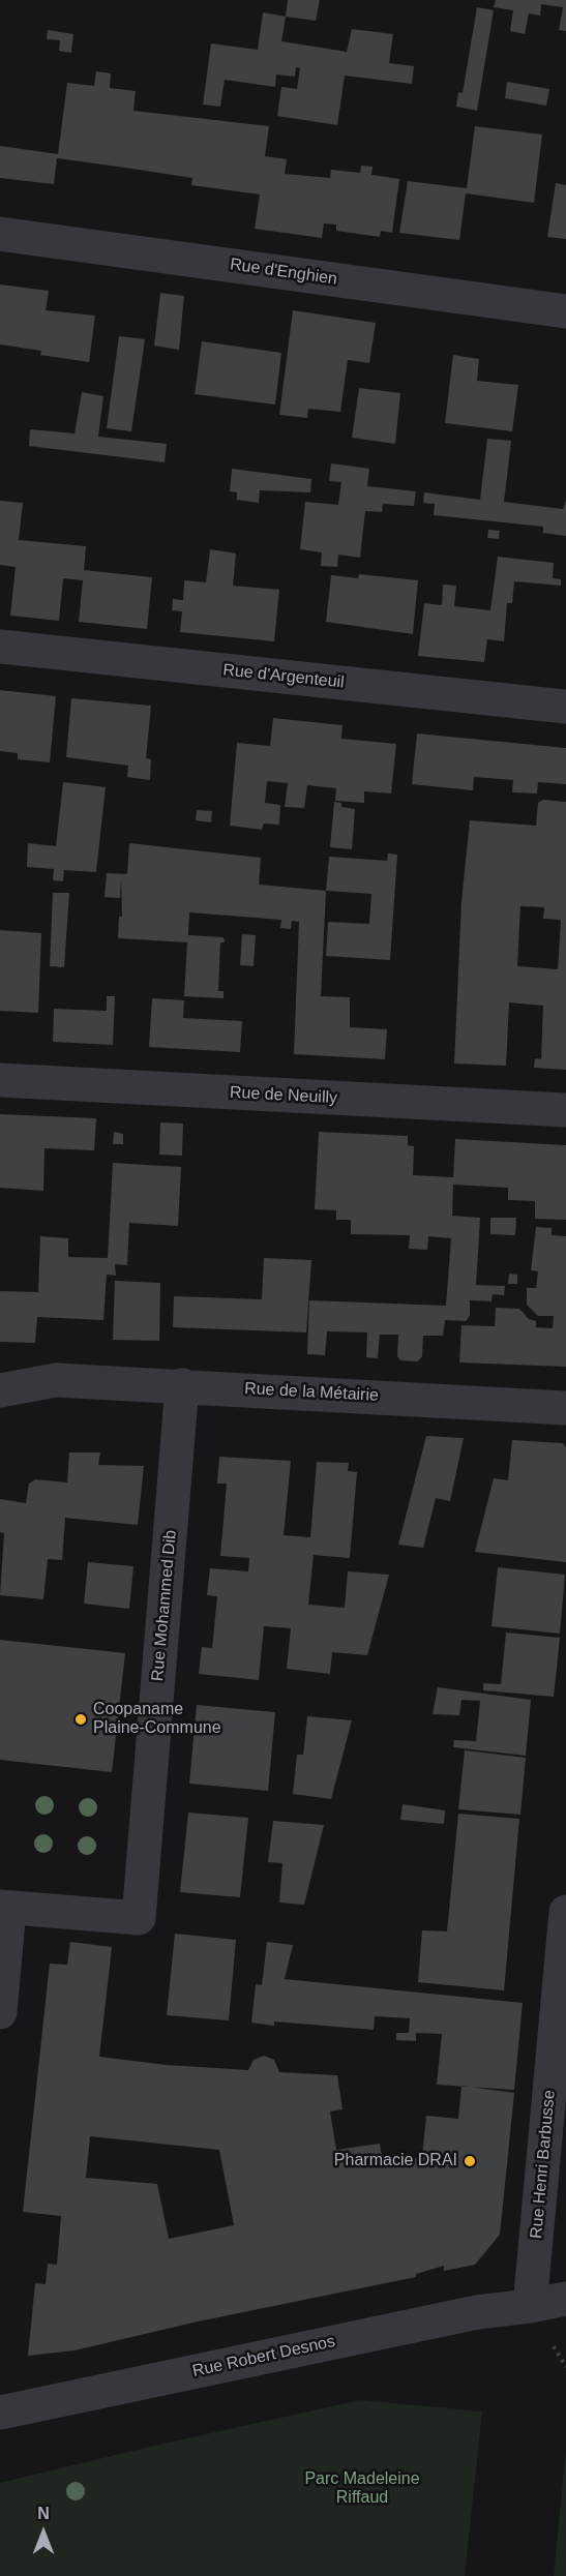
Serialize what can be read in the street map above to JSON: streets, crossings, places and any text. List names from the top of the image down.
{
  "streets": {
    "street": [
      "Rue d'Enghien",
      "Rue d'Argenteuil",
      "Rue de Neuilly",
      "Rue de la Métairie",
      "Rue Mohammed Dib",
      "Rue Henri Barbusse",
      "Rue Robert Desnos"
    ]
  },
  "crossings": [
    ["Rue de la Métairie", "Rue Mohammed Dib"],
    ["Rue Henri Barbusse", "Rue Robert Desnos"]
  ],
  "parks": ["Parc Madeleine Riffaud"],
  "places": ["Coopaname Plaine-Commune", "Pharmacie DRAI"],
  "north": "top"
}
